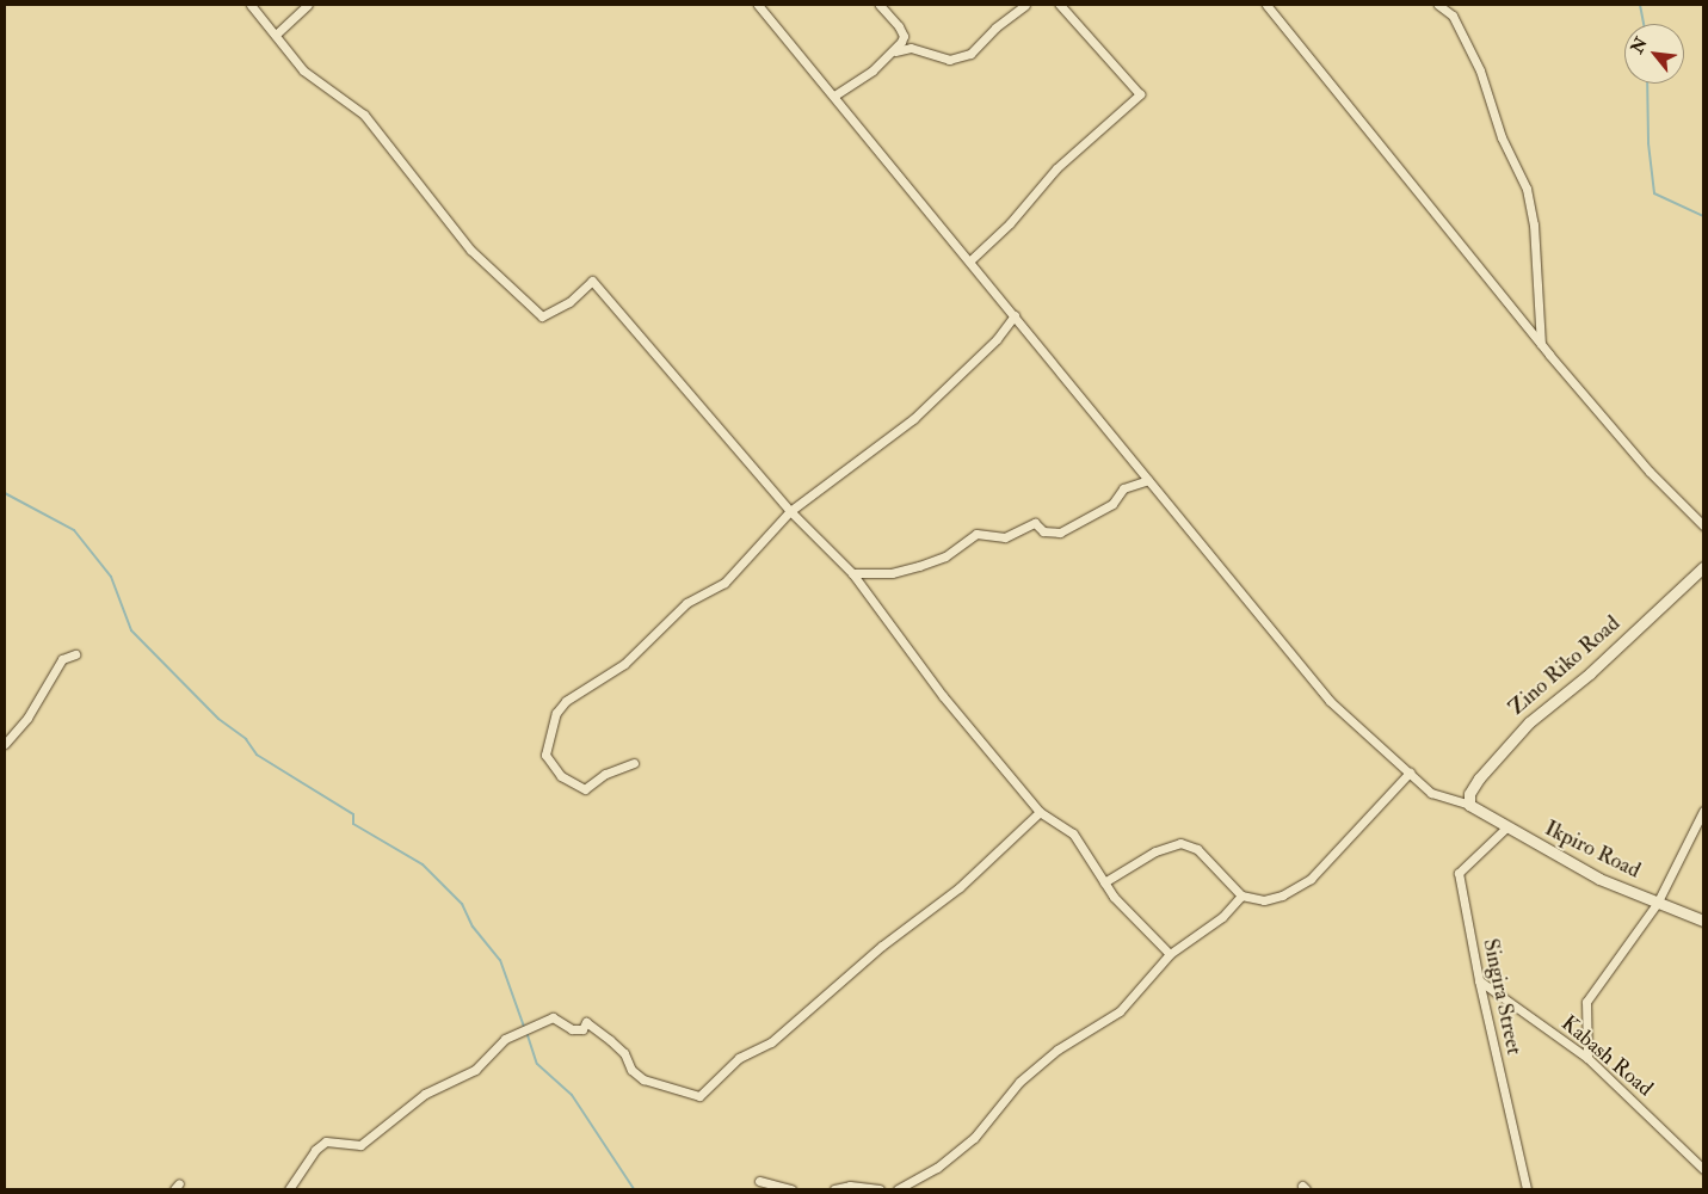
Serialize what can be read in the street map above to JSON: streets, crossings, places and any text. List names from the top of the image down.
{
  "streets": {
    "street": [
      "Zino Riko Road",
      "Ikpiro Road",
      "Singira Street",
      "Kabash Road"
    ]
  },
  "crossings": [
    ["Zino Riko Road", "Ikpiro Road"],
    ["Ikpiro Road", "Singira Street"],
    ["Singira Street", "Kabash Road"]
  ],
  "north": "top left"
}
